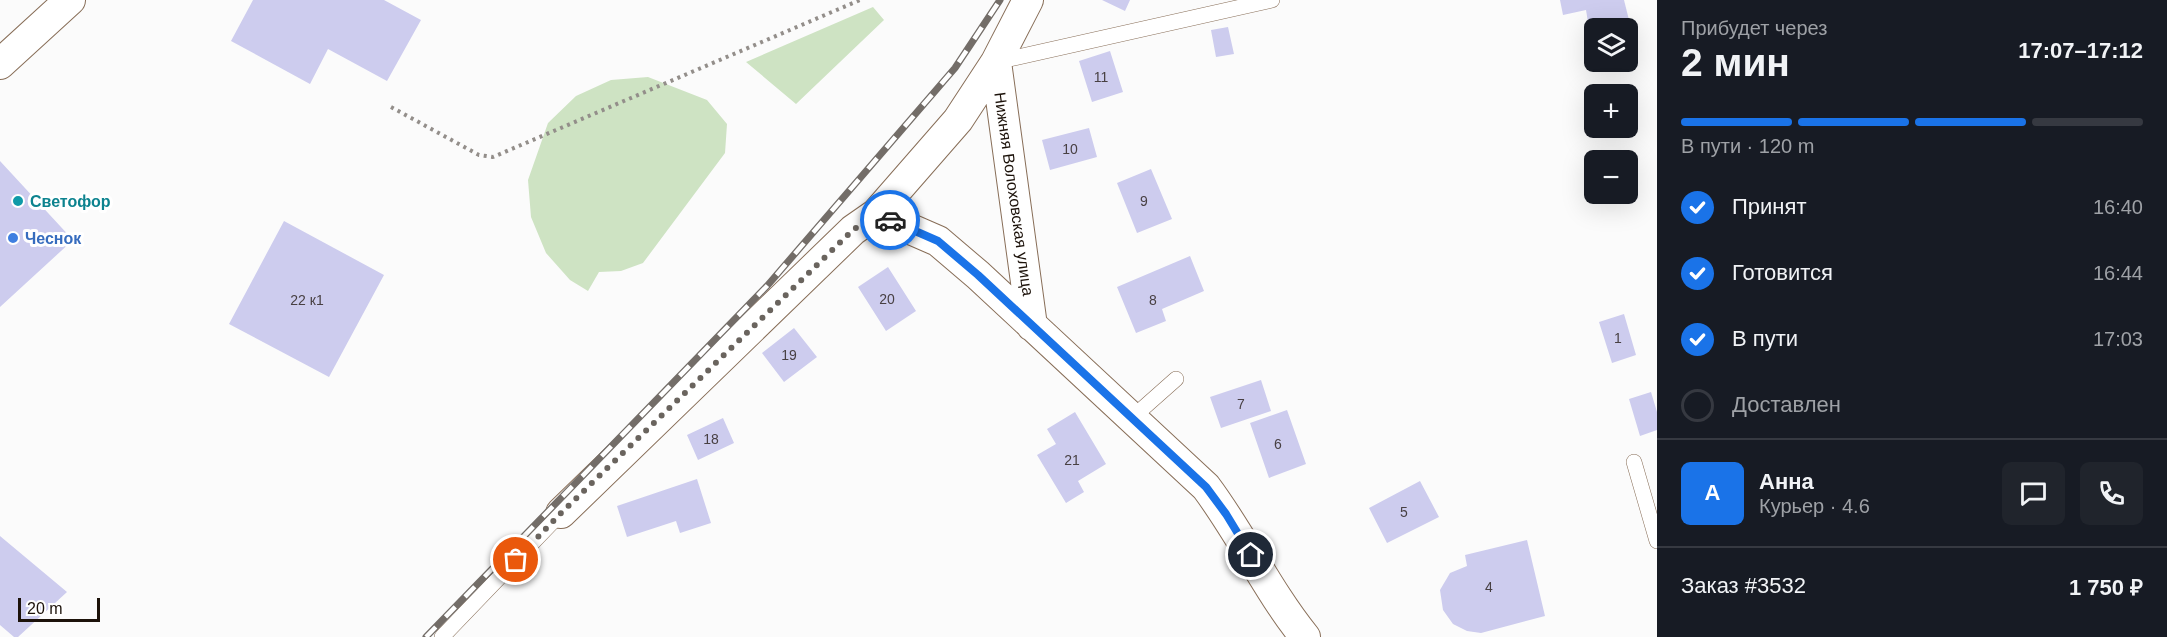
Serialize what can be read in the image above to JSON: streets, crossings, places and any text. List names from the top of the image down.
{
  "streets": {
    "street": ["Нижняя Волоховская улица"]
  },
  "places": ["Светофор", "Чеснок"],
  "house_numbers": [
    "11",
    "10",
    "9",
    "20",
    "22 к1",
    "8",
    "1",
    "19",
    "7",
    "18",
    "6",
    "21",
    "5",
    "4"
  ],
  "scale_bar": "20 m",
  "page": {
    "heading": ["2 мин", "Прибудет через", "17:07–17:12"],
    "panel": [
      "Анна",
      "Курьер · 4.6",
      "Заказ #3532",
      "1 750 ₽"
    ],
    "map_buttons": ["+", "−"],
    "bar": "В пути · 120 m",
    "list": [
      ["Принят", "16:40"],
      ["Готовится", "16:44"],
      ["В пути", "17:03"],
      "Доставлен"
    ],
    "round": "А",
    "scale": "20 m"
  }
}
